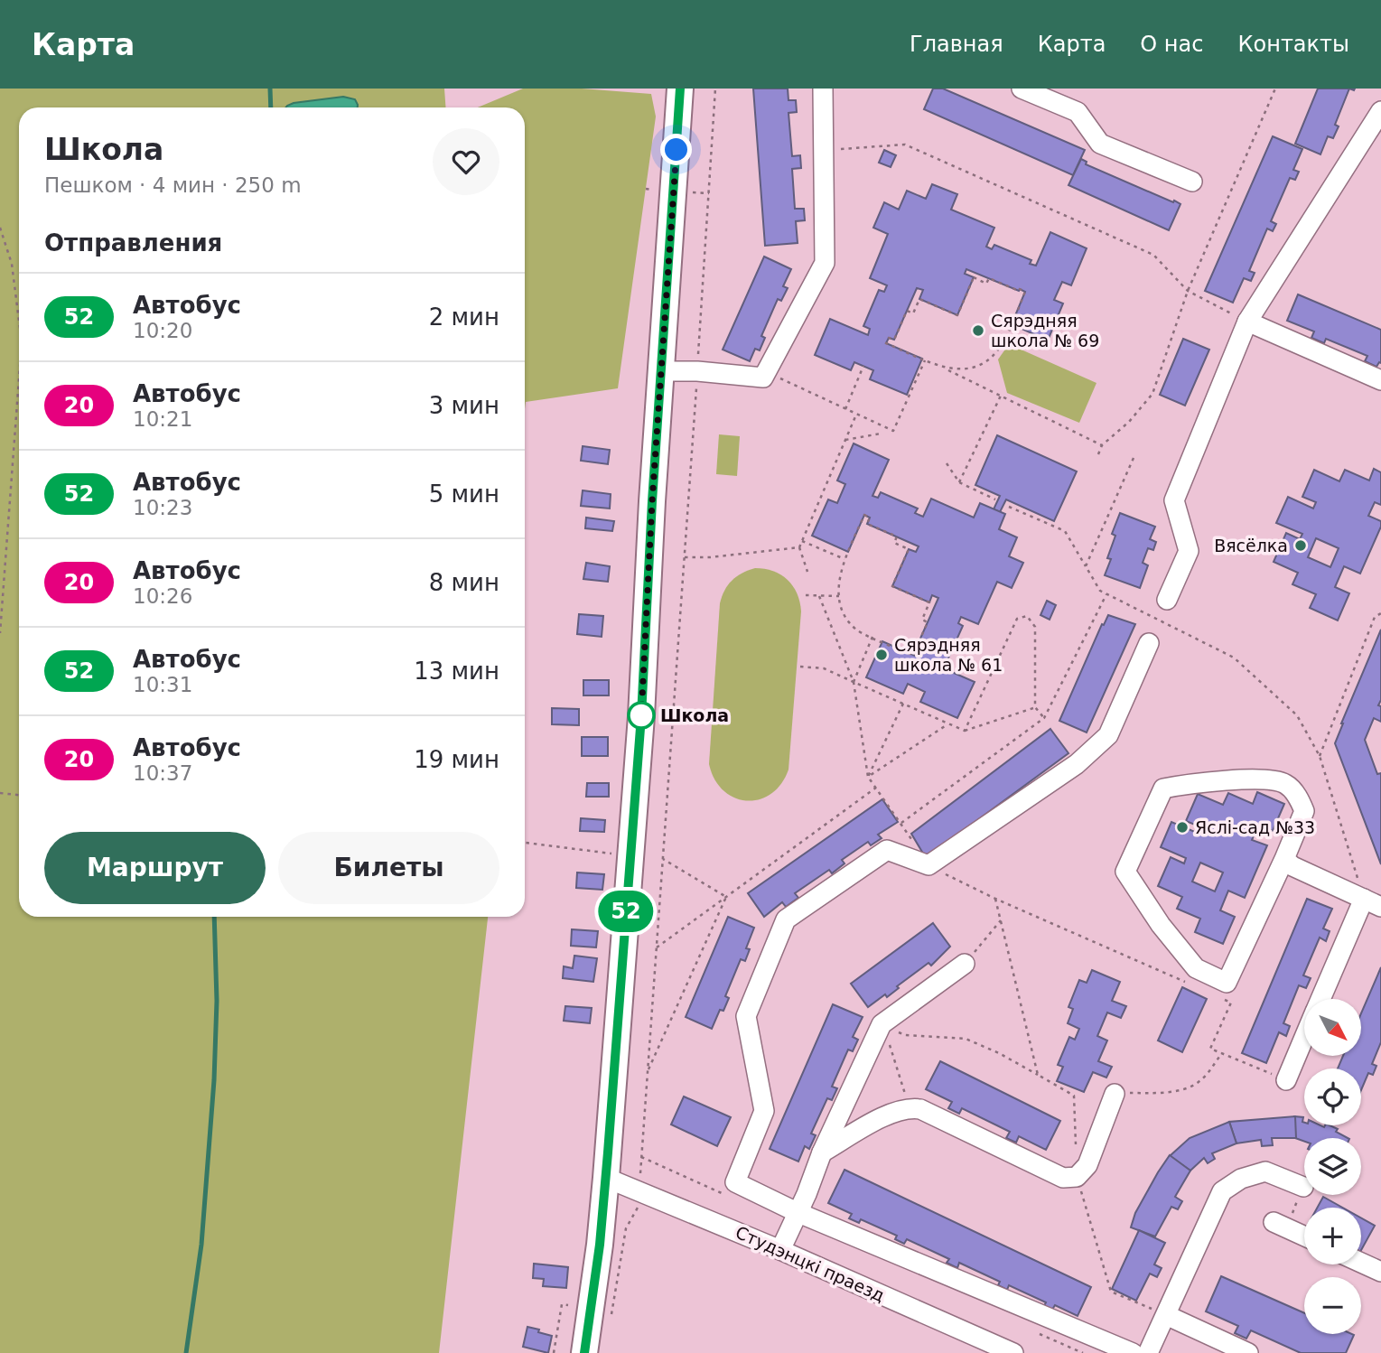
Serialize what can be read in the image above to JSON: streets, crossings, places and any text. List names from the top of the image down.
{
  "streets": {
    "street": ["Студэнцкі праезд"]
  },
  "places": [
    "Сярэдняя школа № 69",
    "Вясёлка",
    "Сярэдняя школа № 61",
    "Школа",
    "Яслі-сад №33"
  ],
  "lines": ["bus line 52"],
  "north": "bottom right",
  "page": {
    "header": "Карта",
    "nav": [
      "Главная",
      "Карта",
      "О нас",
      "Контакты"
    ],
    "on_map": "52",
    "heading": [
      ["Школа", "Пешком · 4 мин · 250 m"],
      "Отправления"
    ],
    "list": [
      {
        "mark": "52",
        "name": "Автобус",
        "note": "10:20",
        "value": "2 мин"
      },
      {
        "mark": "20",
        "name": "Автобус",
        "note": "10:21",
        "value": "3 мин"
      },
      {
        "mark": "52",
        "name": "Автобус",
        "note": "10:23",
        "value": "5 мин"
      },
      {
        "mark": "20",
        "name": "Автобус",
        "note": "10:26",
        "value": "8 мин"
      },
      {
        "mark": "52",
        "name": "Автобус",
        "note": "10:31",
        "value": "13 мин"
      },
      {
        "mark": "20",
        "name": "Автобус",
        "note": "10:37",
        "value": "19 мин"
      }
    ],
    "buttons": ["Маршрут", "Билеты"],
    "map_buttons": ["+", "−"]
  }
}
